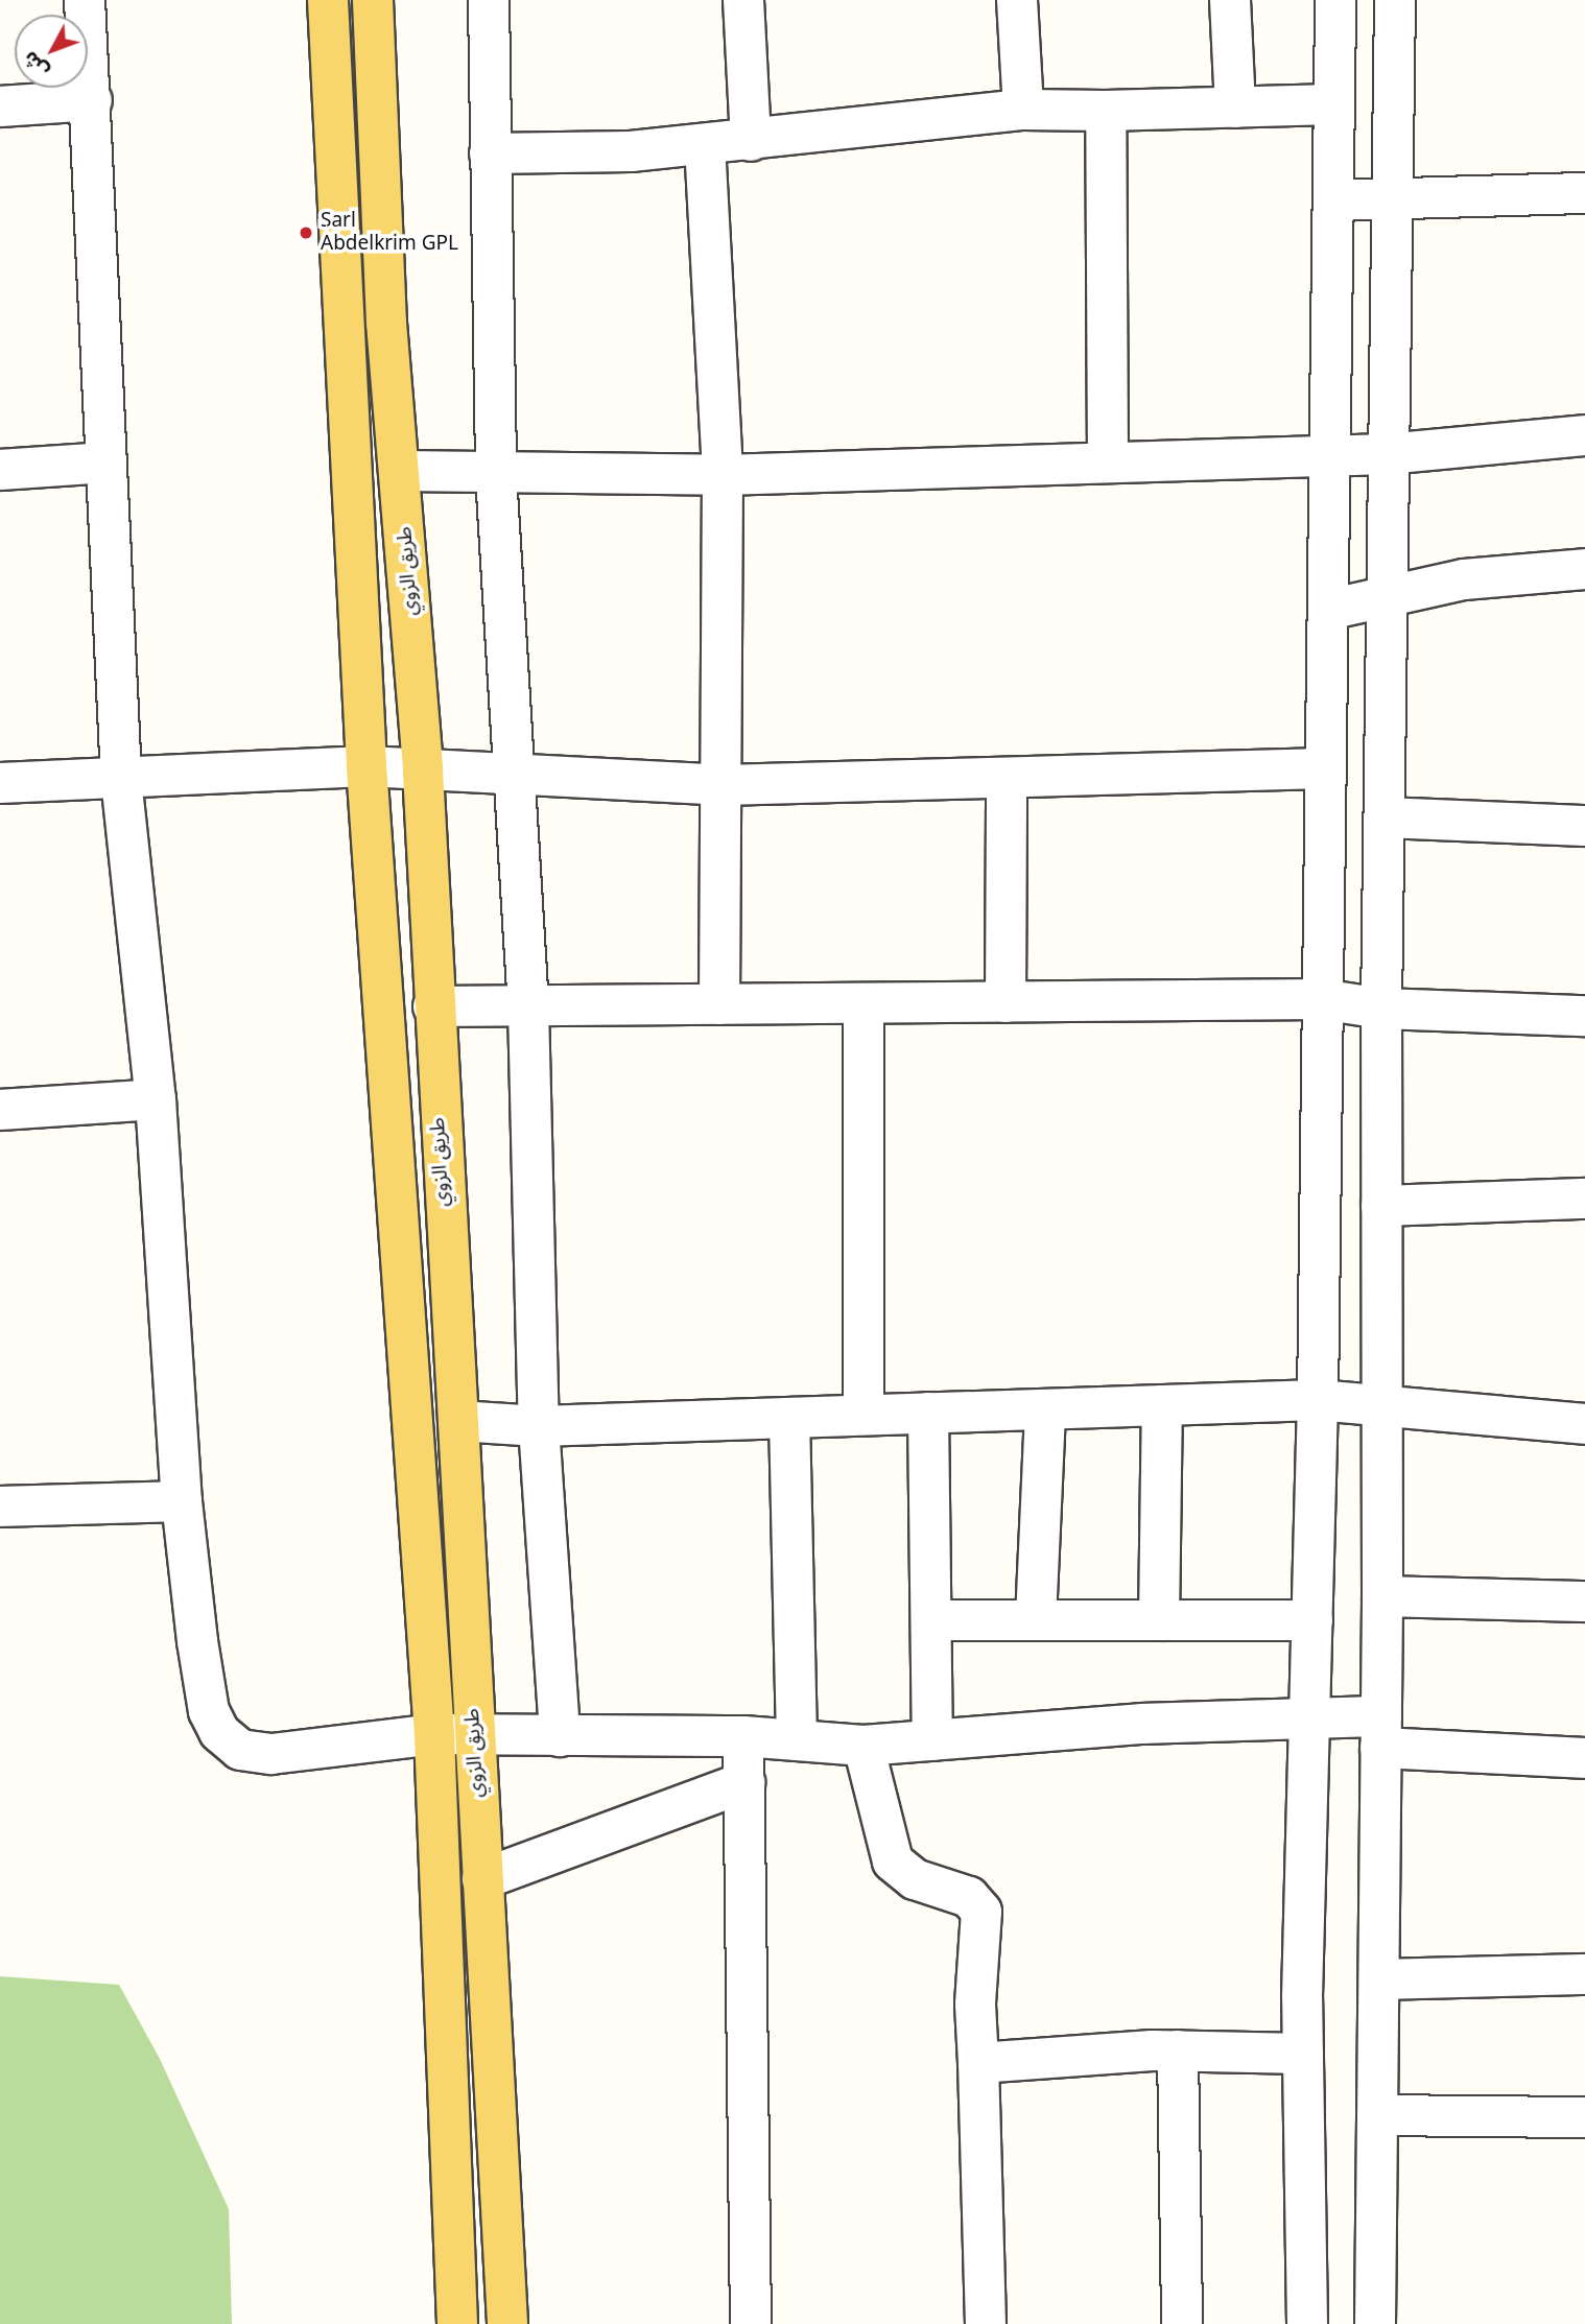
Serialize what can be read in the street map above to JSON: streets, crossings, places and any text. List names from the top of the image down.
{
  "streets": {
    "main road": ["طريق الزوي"]
  },
  "places": ["Sarl Abdelkrim GPL"],
  "north": "bottom left"
}
